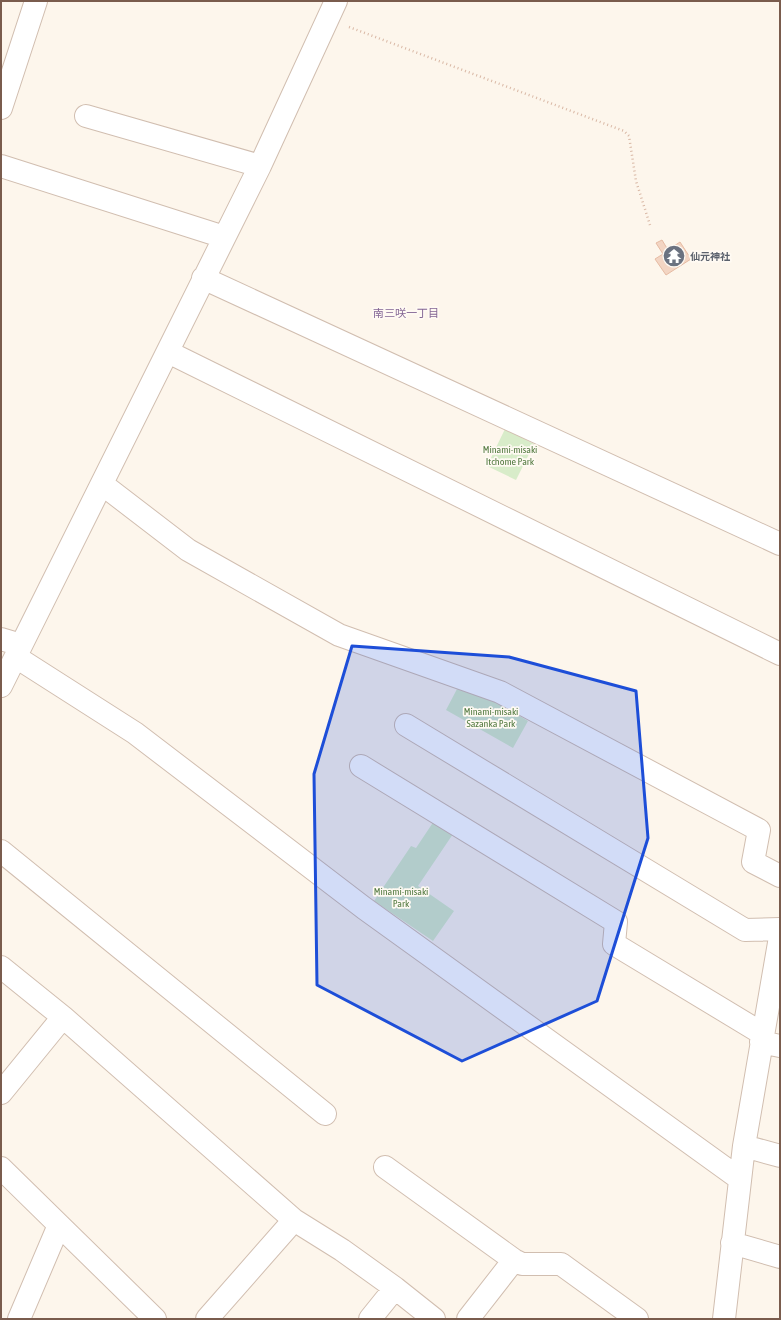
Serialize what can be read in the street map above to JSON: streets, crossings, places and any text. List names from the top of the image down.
{
  "districts": ["南三咲一丁目"],
  "parks": ["Minami-misaki Itchome Park", "Minami-misaki Sazanka Park", "Minami-misaki Park"],
  "places": {
    "temple": ["仙元神社"]
  }
}
